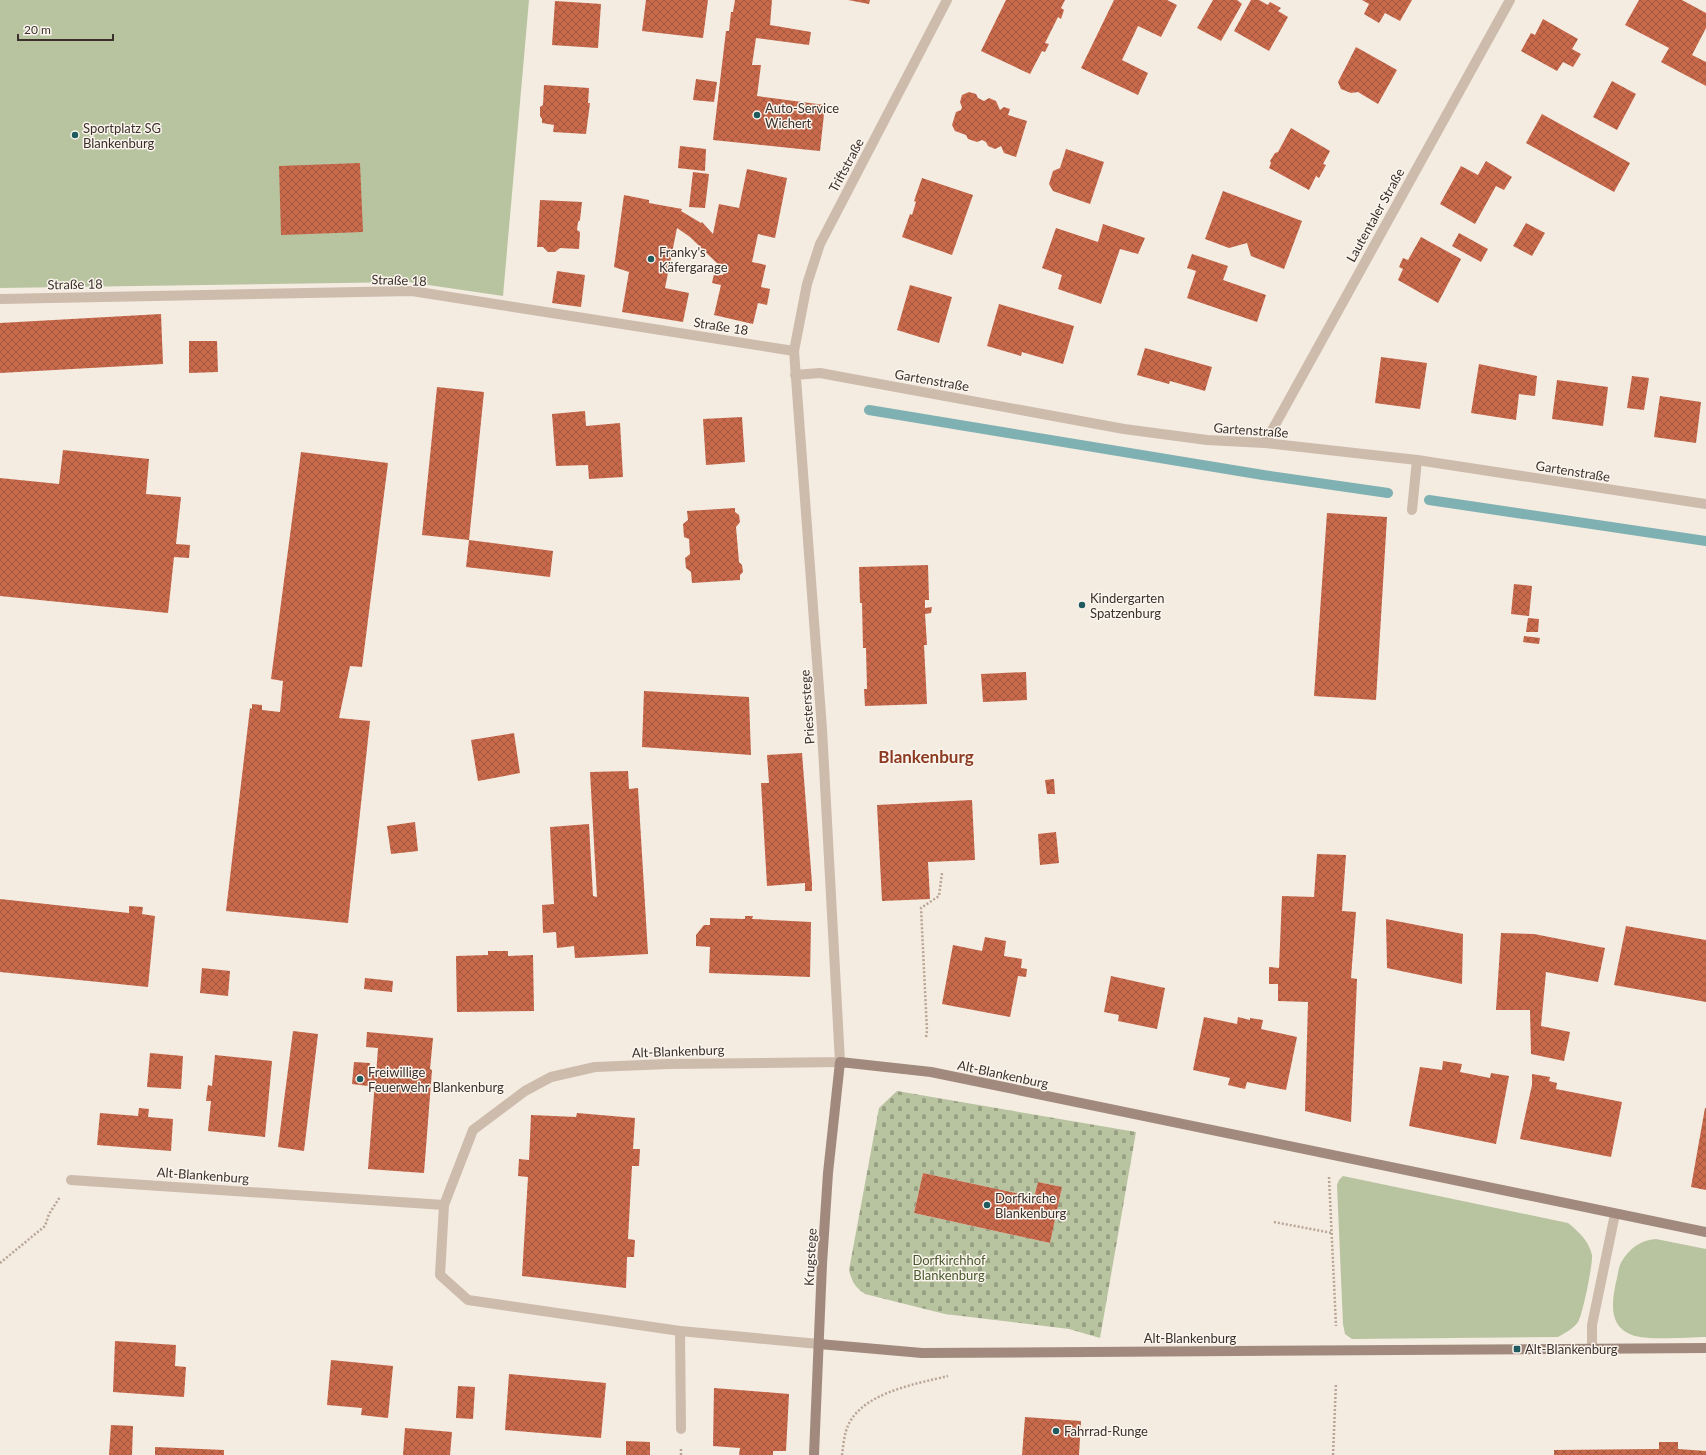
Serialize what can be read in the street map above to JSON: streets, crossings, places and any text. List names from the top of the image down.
{
  "streets": {
    "main road": ["Alt-Blankenburg", "Krugstege"],
    "street": [
      "Triftstraße",
      "Lautentaler Straße",
      "Straße 18",
      "Gartenstraße",
      "Priesterstege"
    ]
  },
  "crossings": [
    ["Triftstraße", "Straße 18"],
    ["Triftstraße", "Priesterstege"],
    ["Lautentaler Straße", "Gartenstraße"],
    ["Straße 18", "Priesterstege"],
    ["Gartenstraße", "Priesterstege"],
    ["Priesterstege", "Alt-Blankenburg"],
    ["Priesterstege", "Krugstege"],
    ["Alt-Blankenburg", "Krugstege"]
  ],
  "districts": ["Blankenburg"],
  "parks": ["Dorfkirchhof Blankenburg"],
  "places": {
    "other": [
      "Auto-Service Wichert",
      "Sportplatz SG Blankenburg",
      "Franky's Käfergarage",
      "Kindergarten Spatzenburg",
      "Freiwillige Feuerwehr Blankenburg",
      "Dorfkirche Blankenburg",
      "Fahrrad-Runge"
    ],
    "transit": ["Alt-Blankenburg"]
  },
  "scale_bar": "20 m"
}
